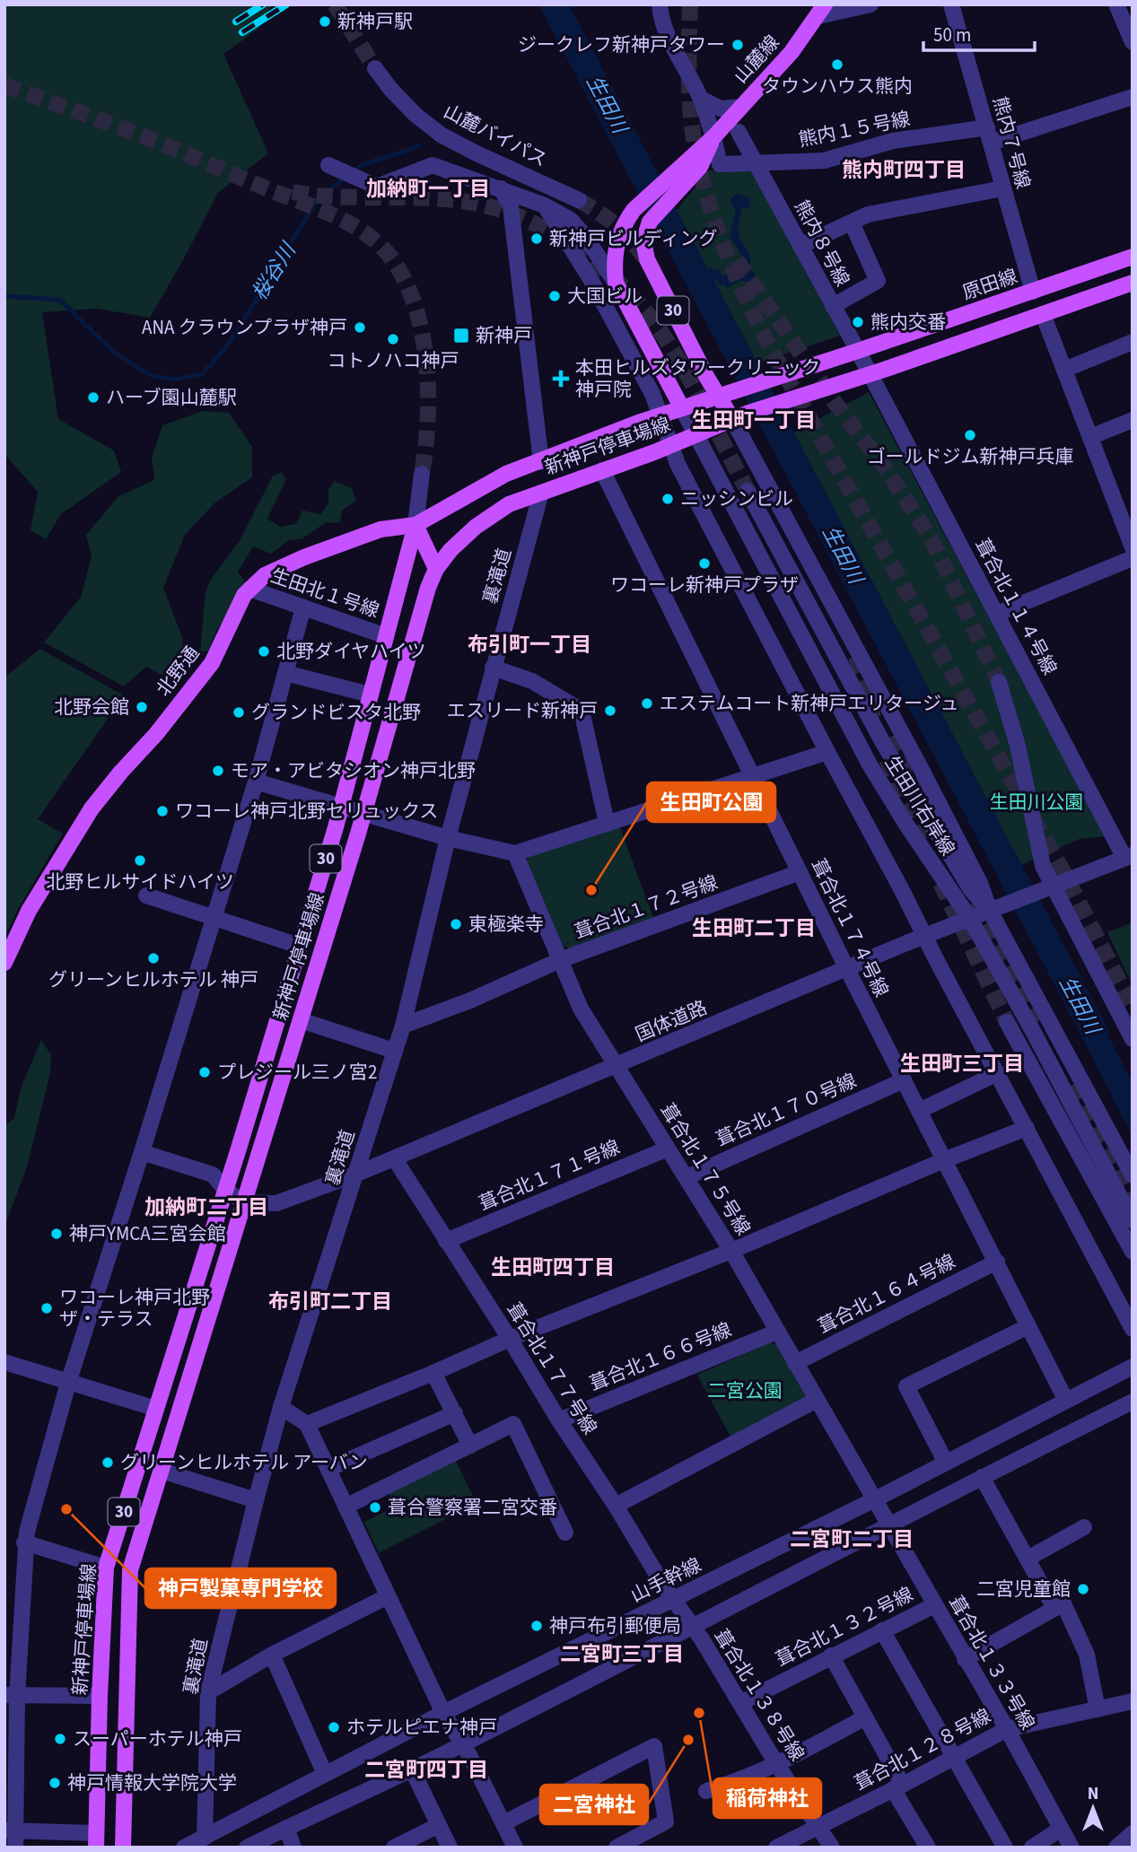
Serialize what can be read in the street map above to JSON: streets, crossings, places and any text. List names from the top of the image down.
{
  "streets": {
    "main road": [
      "山麓線",
      "原田線",
      "30",
      "新神戸停車場線",
      "北野通"
    ],
    "street": [
      "熊内１５号線",
      "山麓バイパス",
      "熊内７号線",
      "熊内８号線",
      "裏滝道",
      "生田北１号線",
      "葺合北１１４号線",
      "生田川右岸線",
      "葺合北１７２号線",
      "葺合北１７４号線",
      "国体道路",
      "葺合北１７０号線",
      "葺合北１７５号線",
      "葺合北１７１号線",
      "葺合北１６４号線",
      "葺合北１６６号線",
      "葺合北１７７号線",
      "山手幹線",
      "葺合北１３２号線",
      "葺合北１３３号線",
      "葺合北１３８号線",
      "葺合北１２８号線"
    ]
  },
  "crossings": [
    ["山麓線", "熊内１５号線"],
    ["山麓線", "30"],
    ["山麓線", "新神戸停車場線"],
    ["熊内１５号線", "熊内７号線"],
    ["熊内１５号線", "熊内８号線"],
    ["熊内１５号線", "30"],
    ["熊内１５号線", "新神戸停車場線"],
    ["熊内７号線", "原田線"],
    ["熊内８号線", "原田線"],
    ["熊内８号線", "葺合北１１４号線"],
    ["原田線", "30"],
    ["原田線", "新神戸停車場線"],
    ["原田線", "生田川右岸線"],
    ["30", "新神戸停車場線"],
    ["新神戸停車場線", "裏滝道"],
    ["新神戸停車場線", "生田北１号線"],
    ["新神戸停車場線", "北野通"],
    ["新神戸停車場線", "生田川右岸線"],
    ["新神戸停車場線", "葺合北１７４号線"],
    ["新神戸停車場線", "国体道路"],
    ["裏滝道", "葺合北１７２号線"],
    ["裏滝道", "国体道路"],
    ["裏滝道", "山手幹線"],
    ["生田北１号線", "北野通"],
    ["葺合北１１４号線", "国体道路"],
    ["生田川右岸線", "国体道路"],
    ["葺合北１７２号線", "葺合北１７４号線"],
    ["葺合北１７２号線", "葺合北１７５号線"],
    ["葺合北１７４号線", "国体道路"],
    ["葺合北１７４号線", "葺合北１７０号線"],
    ["葺合北１７４号線", "葺合北１６４号線"],
    ["葺合北１７４号線", "山手幹線"],
    ["国体道路", "葺合北１７５号線"],
    ["国体道路", "葺合北１７７号線"],
    ["葺合北１７０号線", "葺合北１７５号線"],
    ["葺合北１７５号線", "葺合北１７１号線"],
    ["葺合北１７５号線", "葺合北１６４号線"],
    ["葺合北１７５号線", "葺合北１６６号線"],
    ["葺合北１７５号線", "山手幹線"],
    ["葺合北１７５号線", "葺合北１３３号線"],
    ["葺合北１７１号線", "葺合北１７７号線"],
    ["葺合北１６６号線", "葺合北１７７号線"],
    ["葺合北１７７号線", "山手幹線"],
    ["葺合北１７７号線", "葺合北１３８号線"],
    ["山手幹線", "葺合北１３３号線"],
    ["山手幹線", "葺合北１３８号線"],
    ["葺合北１３２号線", "葺合北１３３号線"],
    ["葺合北１３２号線", "葺合北１３８号線"],
    ["葺合北１３３号線", "葺合北１２８号線"],
    ["葺合北１３８号線", "葺合北１２８号線"]
  ],
  "districts": [
    "熊内町四丁目",
    "加納町一丁目",
    "生田町一丁目",
    "布引町一丁目",
    "生田町二丁目",
    "生田町三丁目",
    "加納町二丁目",
    "生田町四丁目",
    "布引町二丁目",
    "二宮町二丁目",
    "二宮町三丁目",
    "二宮町四丁目"
  ],
  "water": ["生田川", "桜谷川"],
  "parks": ["生田川公園", "二宮公園"],
  "places": {
    "other": [
      "新神戸駅",
      "ジークレフ新神戸タワー",
      "タウンハウス熊内",
      "新神戸ビルディング",
      "大国ビル",
      "熊内交番",
      "ANA クラウンプラザ神戸",
      "コトノハコ神戸",
      "ハーブ園山麓駅",
      "ゴールドジム新神戸兵庫",
      "ニッシンビル",
      "ワコーレ新神戸プラザ",
      "北野ダイヤハイツ",
      "エステムコート新神戸エリタージュ",
      "北野会館",
      "エスリード新神戸",
      "グランドビスタ北野",
      "モア・アビタシオン神戸北野",
      "ワコーレ神戸北野セリュックス",
      "北野ヒルサイドハイツ",
      "生田町公園",
      "東極楽寺",
      "グリーンヒルホテル 神戸",
      "プレジール三ノ宮2",
      "神戸YMCA三宮会館",
      "ワコーレ神戸北野 ザ・テラス",
      "グリーンヒルホテル アーバン",
      "葺合警察署二宮交番",
      "神戸製菓専門学校",
      "二宮児童館",
      "神戸布引郵便局",
      "稲荷神社",
      "ホテルピエナ神戸",
      "スーパーホテル神戸",
      "二宮神社",
      "神戸情報大学院大学"
    ],
    "transit": ["新神戸"],
    "health": ["本田ヒルズタワークリニック 神戸院"]
  },
  "scale_bar": "50 m",
  "north": "top"
}
